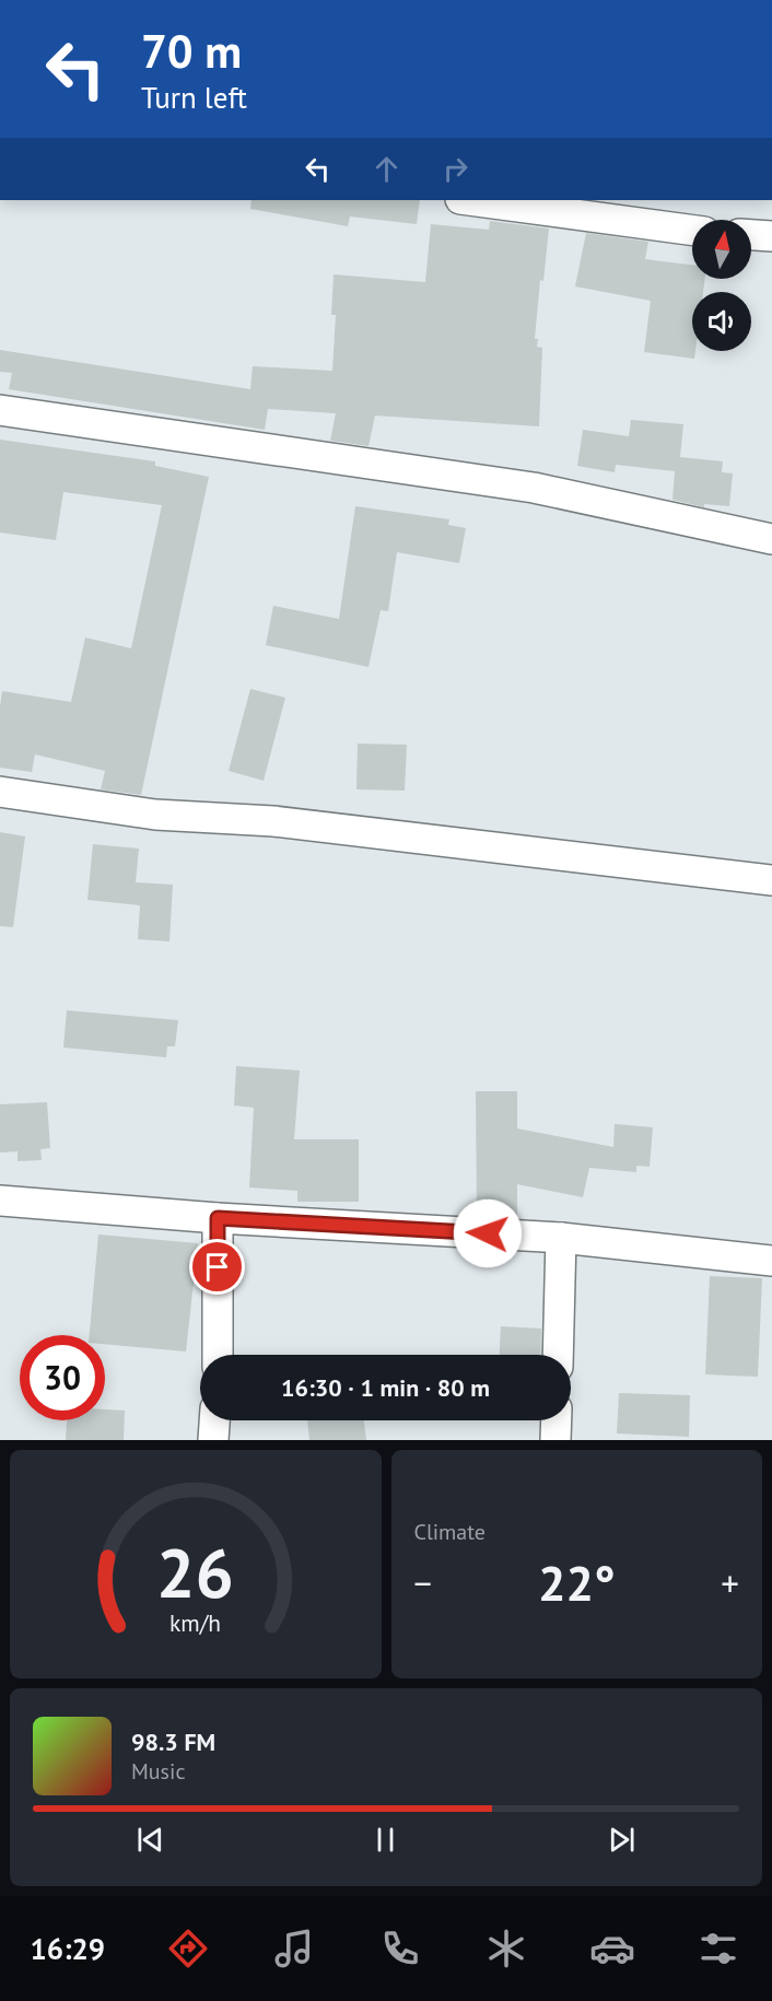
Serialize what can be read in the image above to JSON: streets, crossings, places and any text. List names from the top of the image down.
{
  "north": "top",
  "page": {
    "turn": ["70 m", "Turn left"],
    "limit": "30",
    "trip": "16:30 · 1 min · 80 m",
    "tile": "Climate",
    "heat": ["−", "22°", "+"],
    "song": ["98.3 FM", "Music"],
    "tabs": "16:29",
    "gauge": ["26", "km/h"]
  }
}
